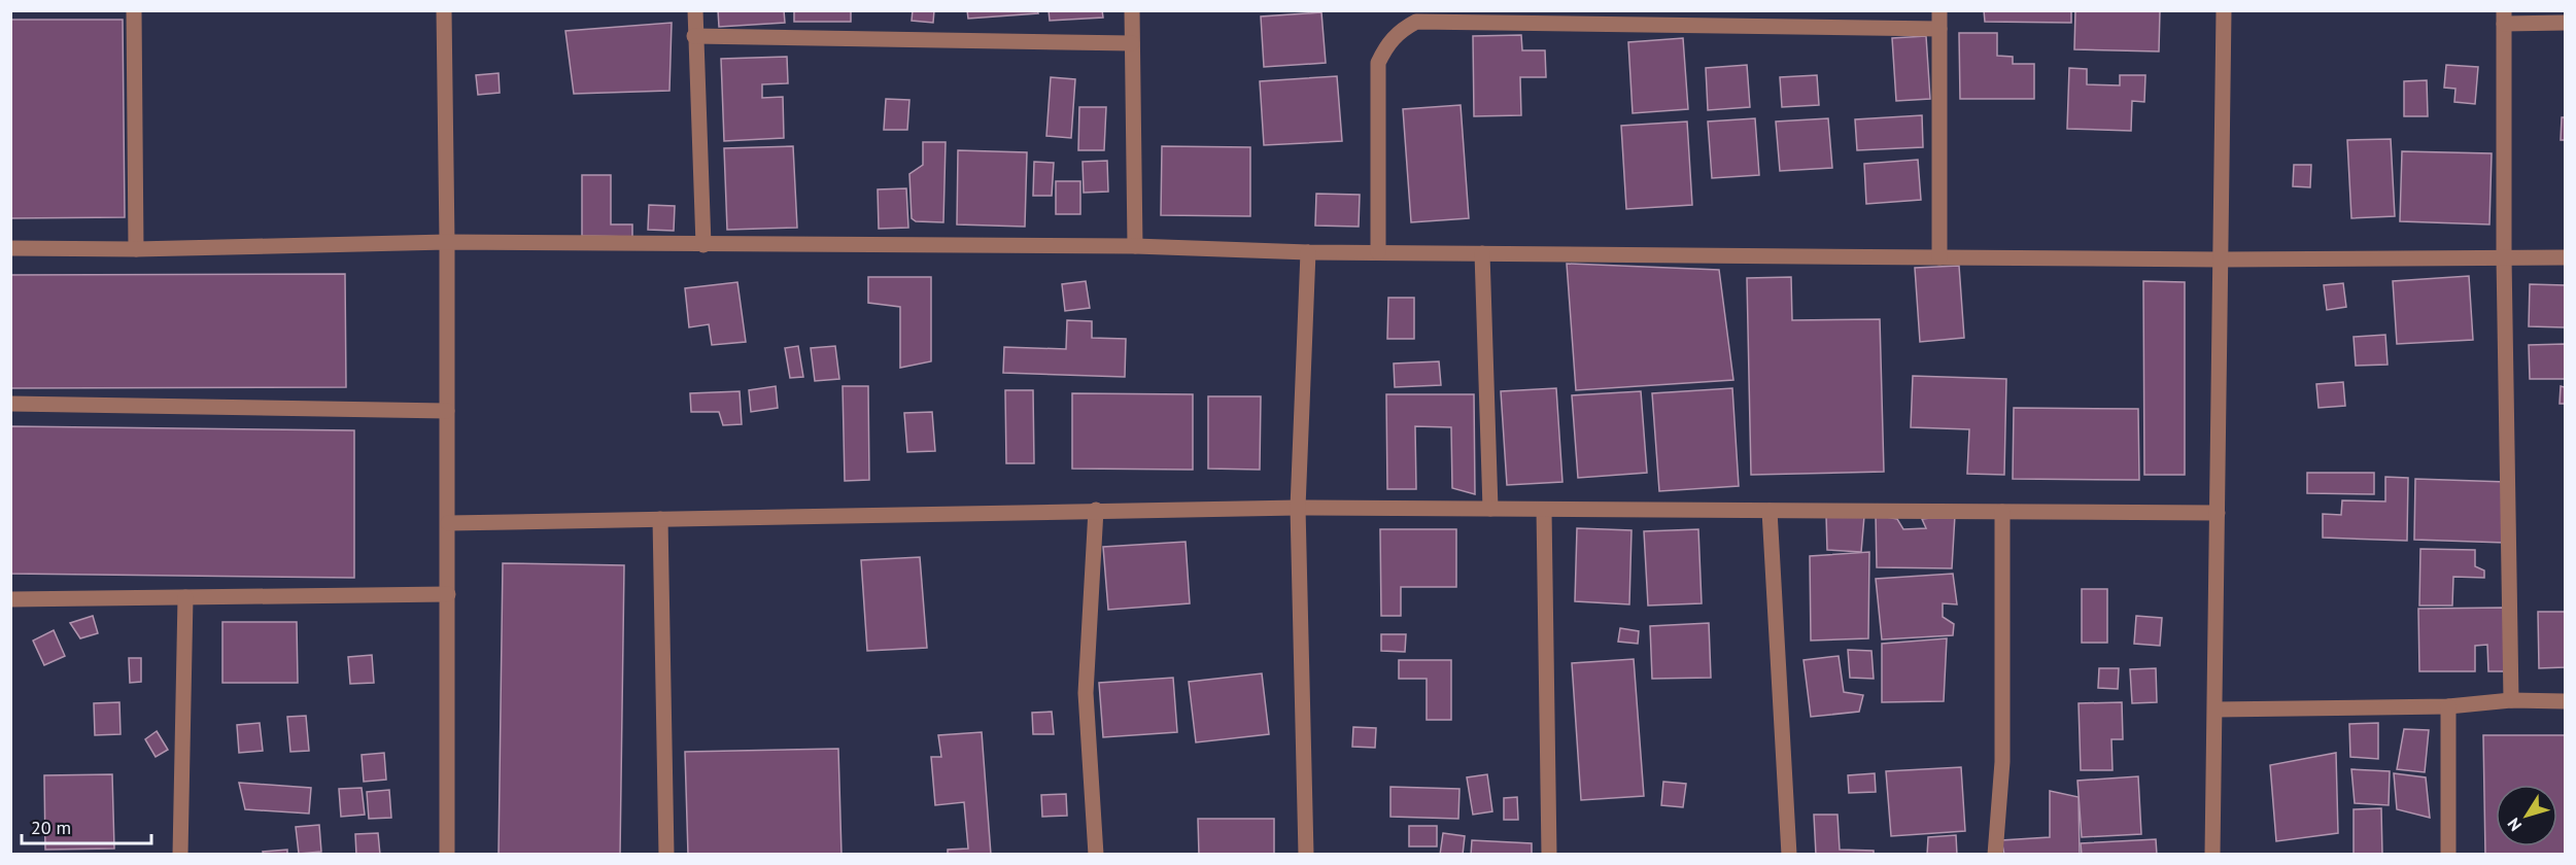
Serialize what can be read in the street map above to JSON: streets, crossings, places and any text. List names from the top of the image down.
{
  "scale_bar": "20 m",
  "north": "bottom left"
}
